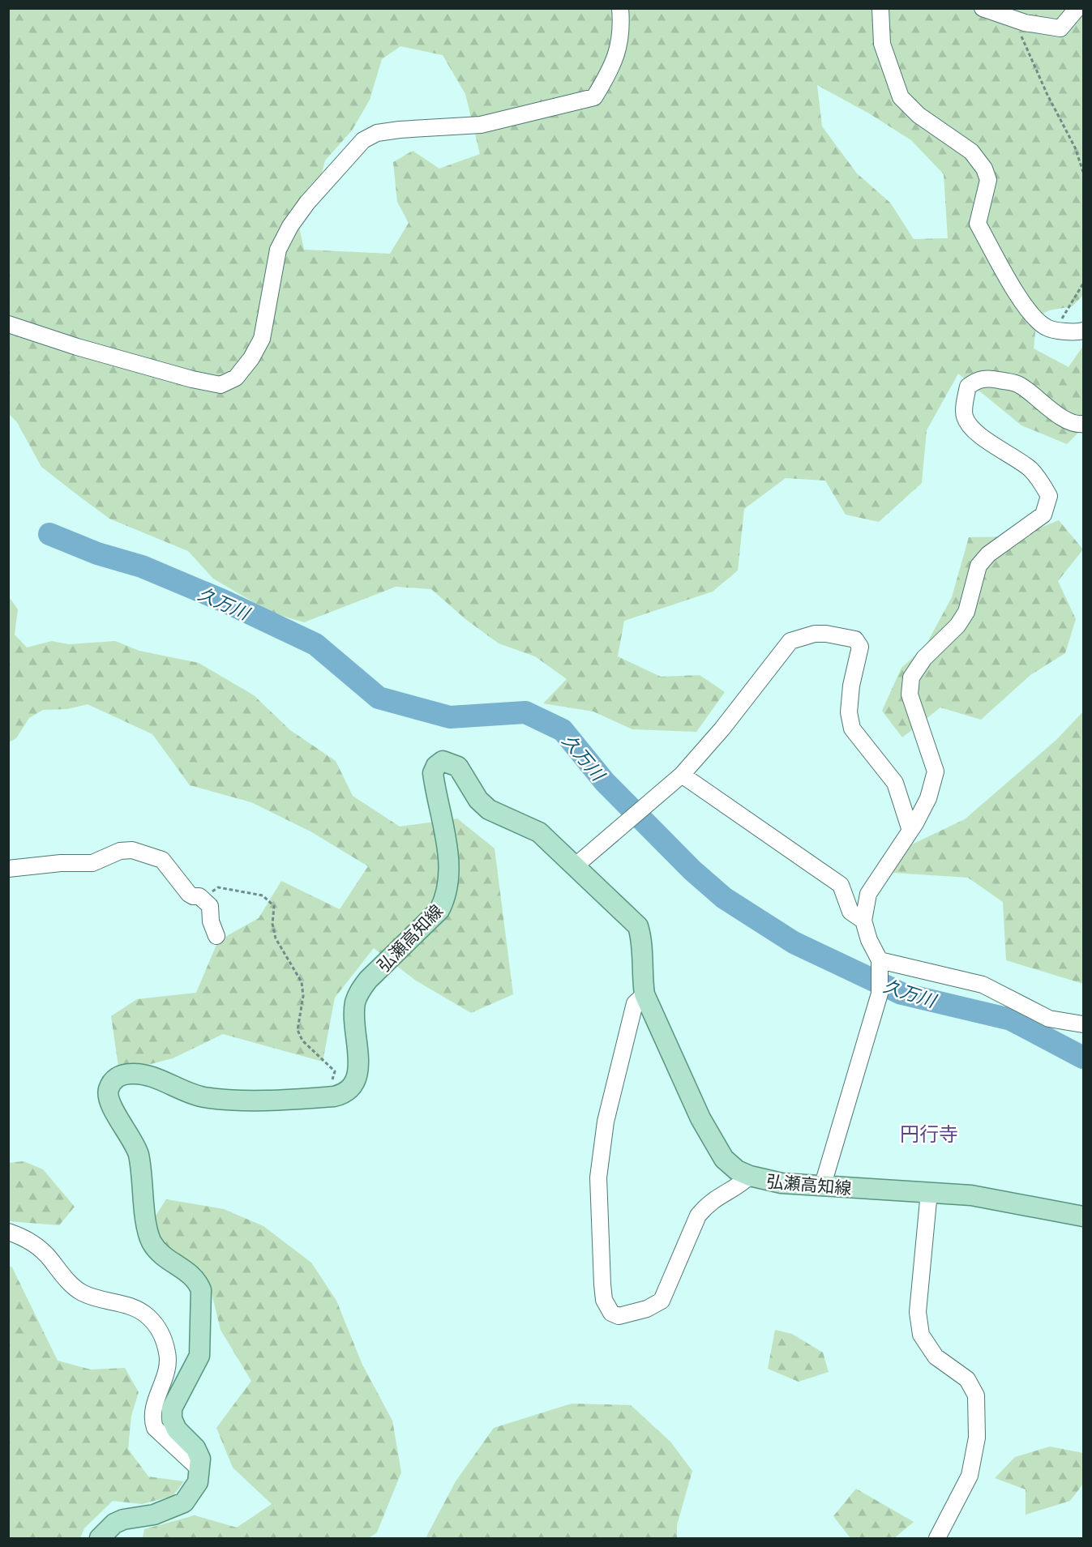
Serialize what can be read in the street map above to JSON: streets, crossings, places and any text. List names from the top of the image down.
{
  "streets": {
    "main road": ["弘瀬高知線"]
  },
  "districts": ["円行寺"],
  "water": ["久万川"]
}
